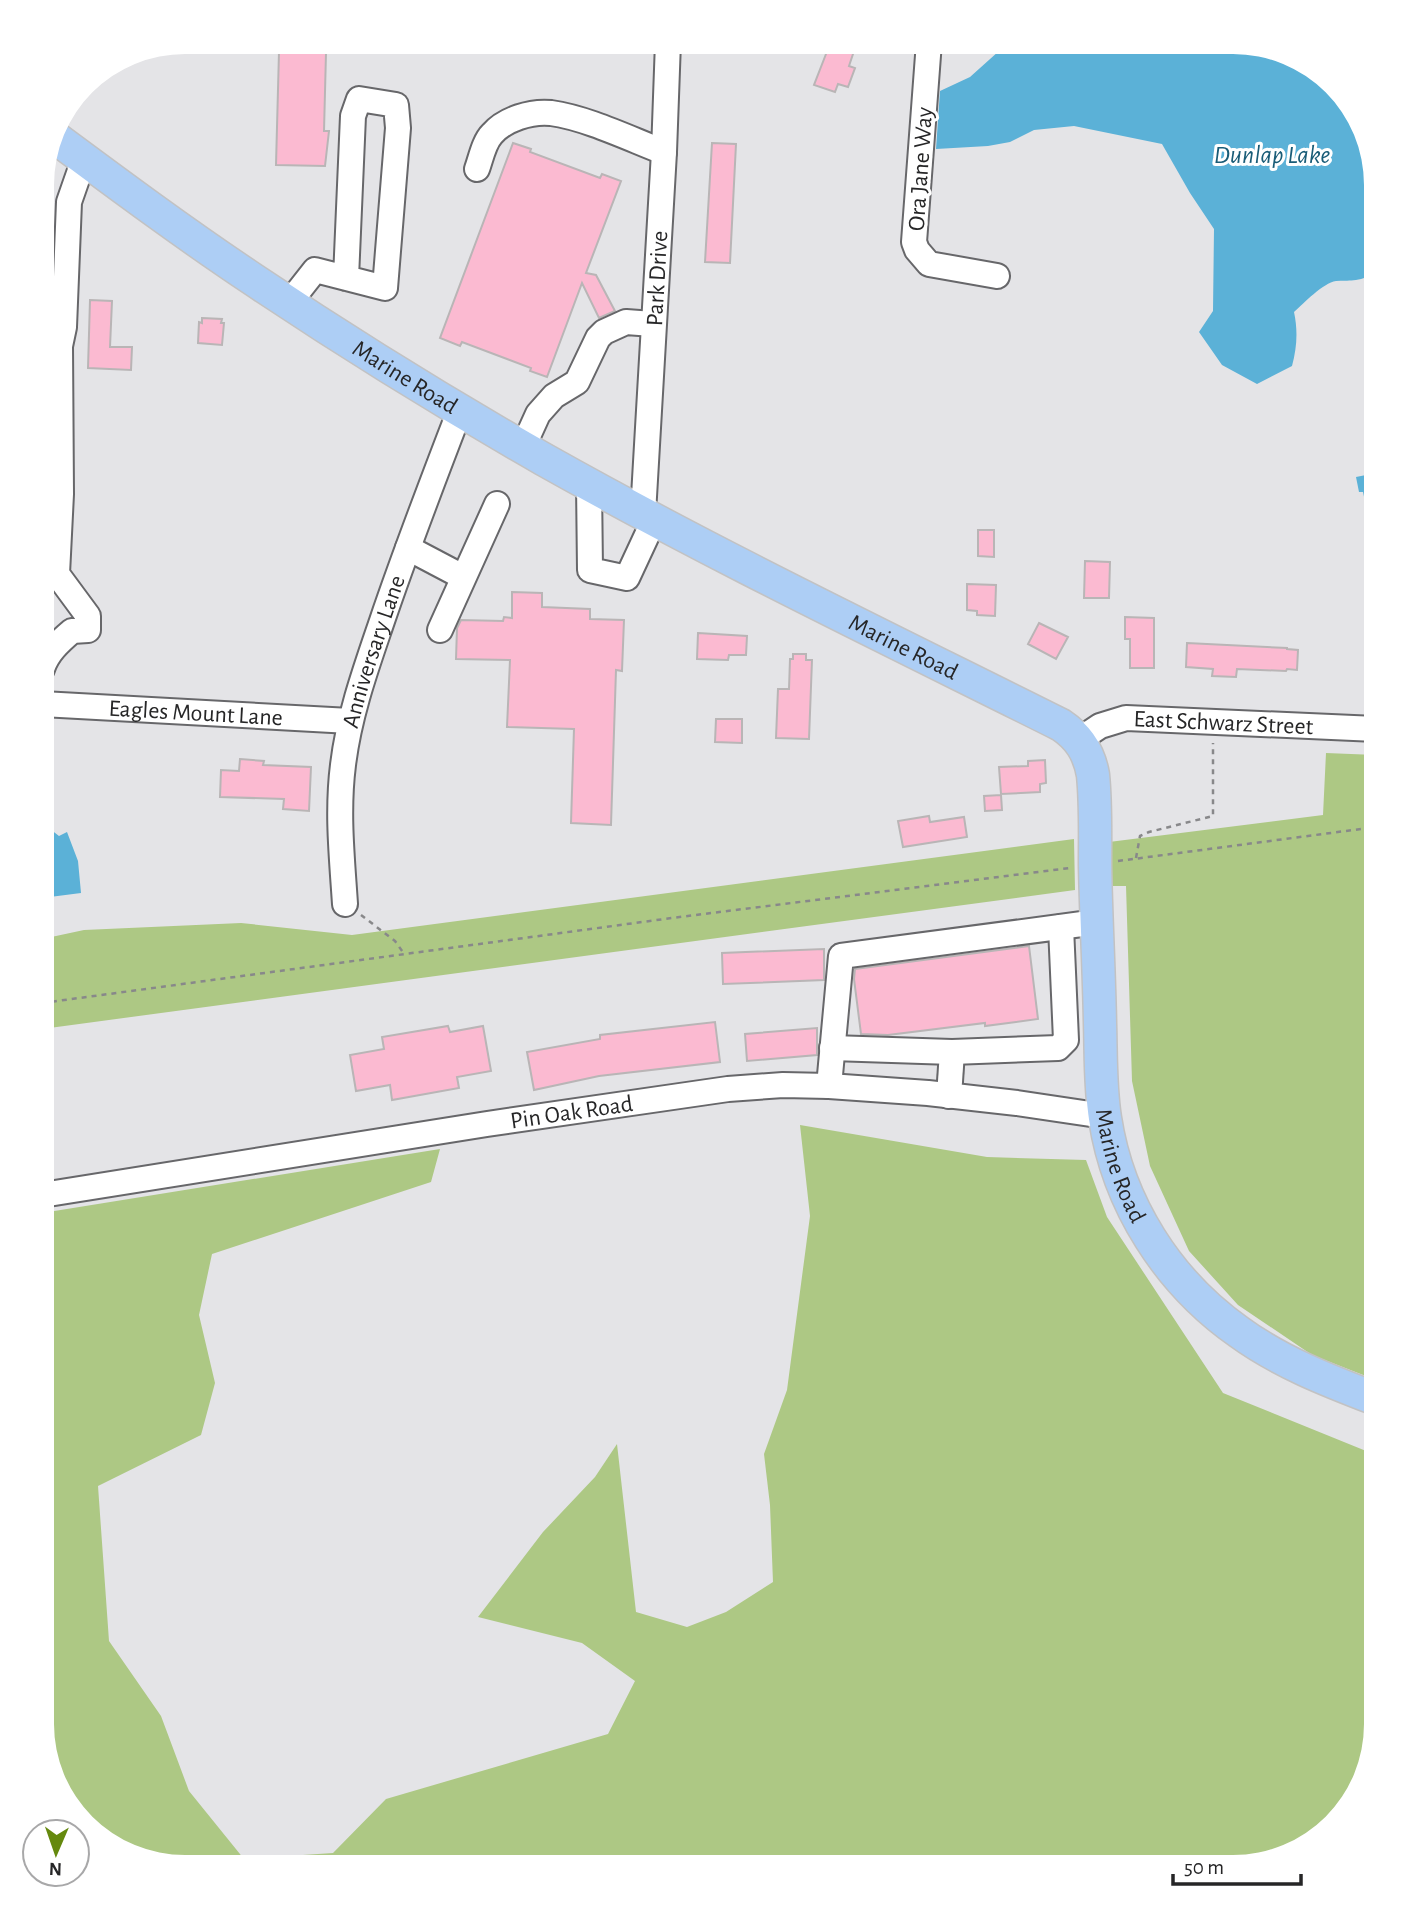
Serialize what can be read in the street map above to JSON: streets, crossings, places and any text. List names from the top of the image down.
{
  "streets": {
    "main road": ["Marine Road"],
    "street": [
      "Ora Jane Way",
      "Park Drive",
      "Anniversary Lane",
      "Eagles Mount Lane",
      "East Schwarz Street",
      "Pin Oak Road"
    ]
  },
  "crossings": [
    ["Park Drive", "Marine Road"],
    ["Marine Road", "Anniversary Lane"],
    ["Marine Road", "East Schwarz Street"],
    ["Marine Road", "Pin Oak Road"],
    ["Anniversary Lane", "Eagles Mount Lane"]
  ],
  "water": ["Dunlap Lake"],
  "scale_bar": "50 m",
  "north": "bottom"
}
